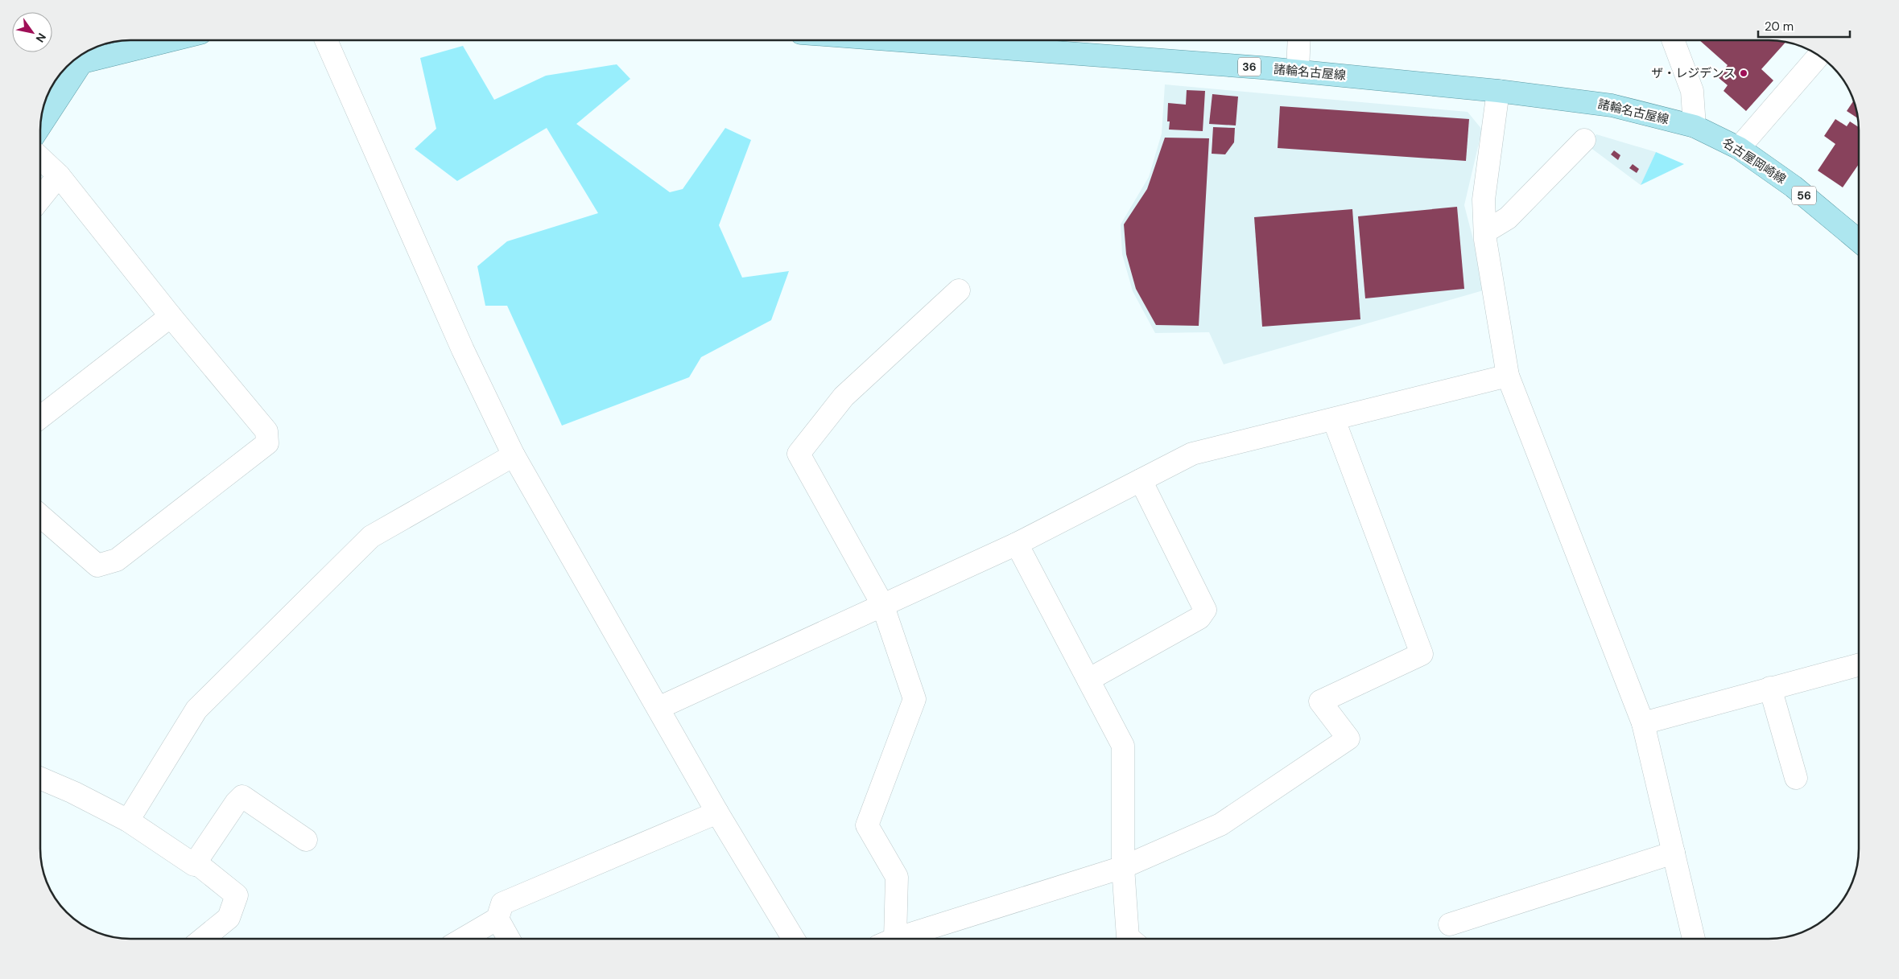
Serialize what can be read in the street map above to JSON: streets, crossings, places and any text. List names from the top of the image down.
{
  "streets": {
    "main road": [
      "36",
      "諸輪名古屋線",
      "名古屋岡崎線",
      "56"
    ]
  },
  "crossings": [
    ["諸輪名古屋線", "名古屋岡崎線"]
  ],
  "places": ["ザ・レジデンス"],
  "scale_bar": "20 m",
  "north": "bottom right"
}
